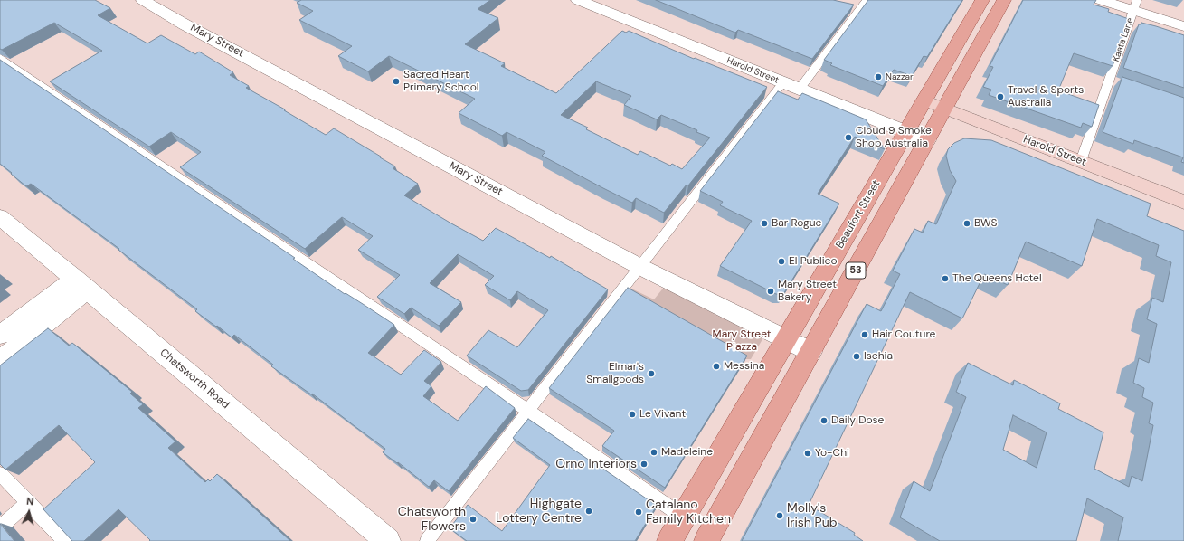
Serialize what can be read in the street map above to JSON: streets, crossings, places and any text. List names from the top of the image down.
{
  "streets": {
    "main road": ["Beaufort Street", "53"],
    "street": ["Mary Street", "Harold Street", "Chatsworth Road"],
    "lane": ["Kaata Lane"]
  },
  "crossings": [
    ["Kaata Lane", "Harold Street"],
    ["Mary Street", "Beaufort Street"],
    ["Mary Street", "53"],
    ["Harold Street", "Beaufort Street"],
    ["Harold Street", "53"]
  ],
  "parks": ["Mary Street Piazza"],
  "places": [
    "Nazzar",
    "Sacred Heart Primary School",
    "Travel & Sports Australia",
    "Cloud 9 Smoke Shop Australia",
    "Bar Rogue",
    "BWS",
    "El Publico",
    "The Queens Hotel",
    "Mary Street Bakery",
    "Hair Couture",
    "Ischia",
    "Messina",
    "Elmar's Smallgoods",
    "Le Vivant",
    "Daily Dose",
    "Madeleine",
    "Yo-Chi",
    "Orno Interiors",
    "Highgate Lottery Centre",
    "Catalano Family Kitchen",
    "Molly's Irish Pub",
    "Chatsworth Flowers"
  ],
  "north": "top"
}
